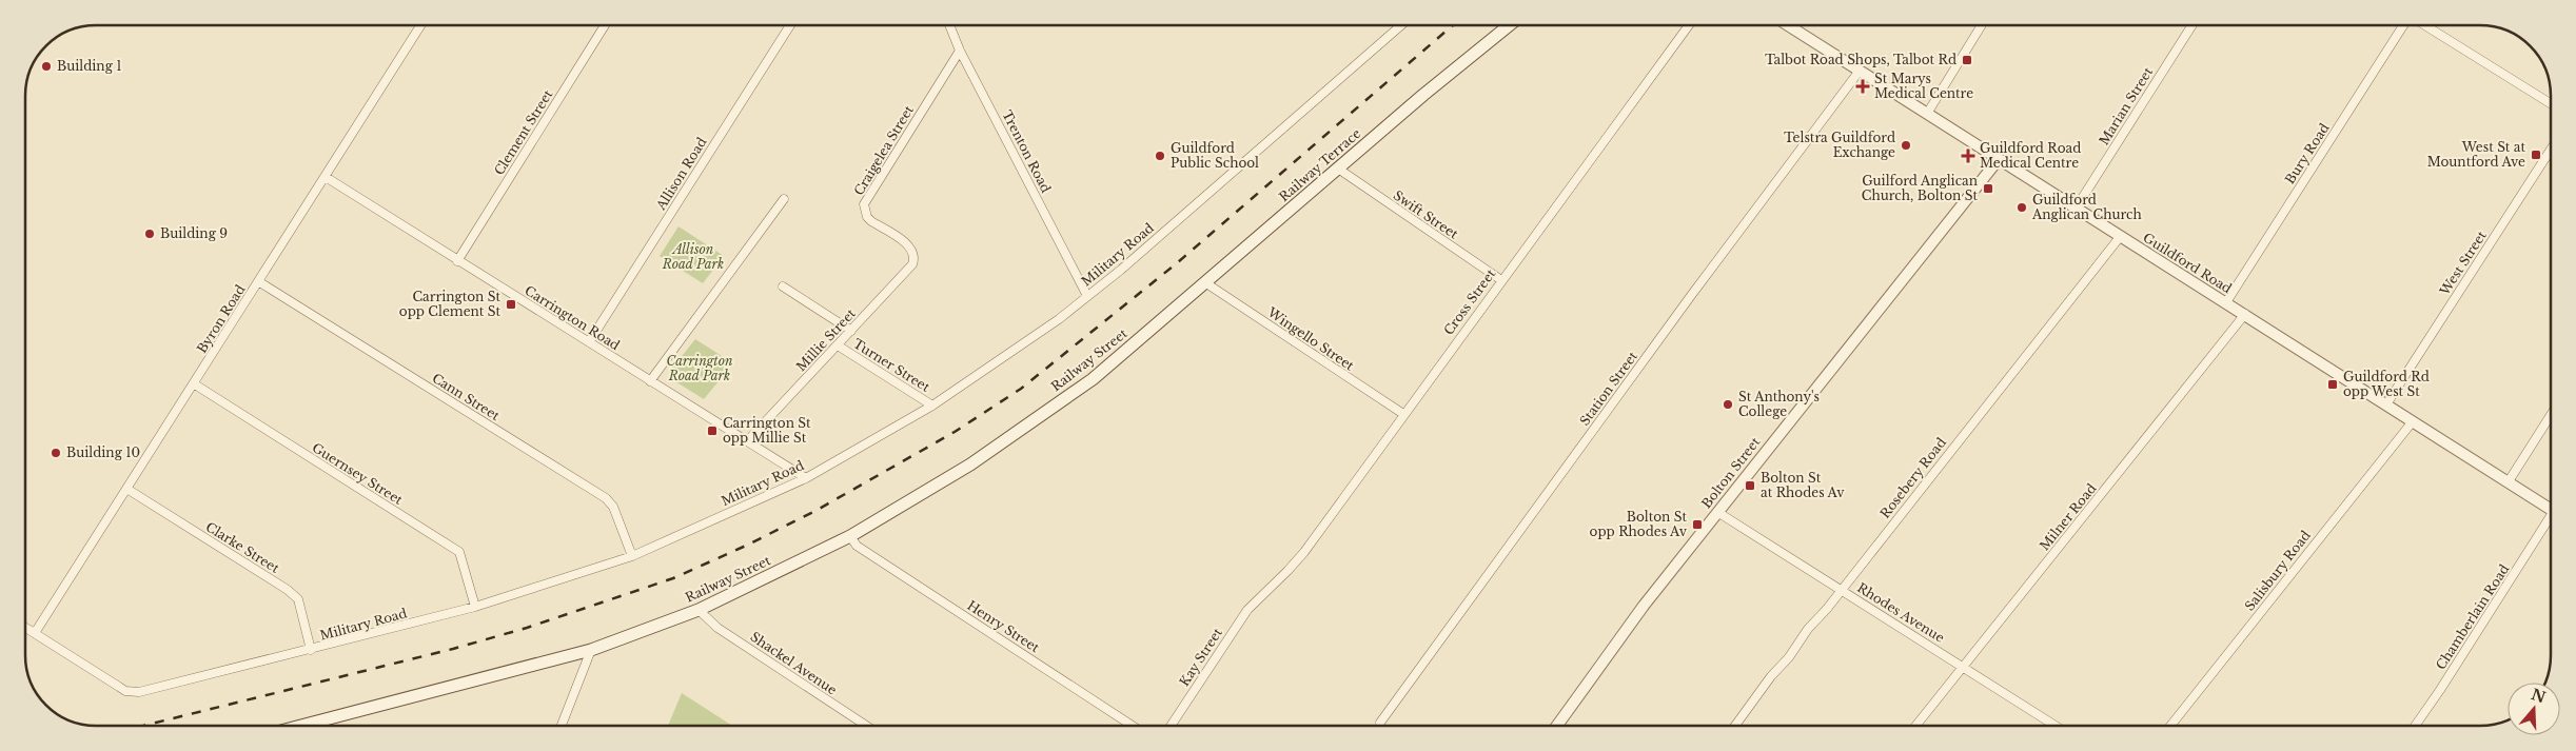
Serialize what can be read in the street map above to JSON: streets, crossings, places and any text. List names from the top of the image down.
{
  "streets": {
    "main road": ["Railway Terrace", "Railway Street"],
    "street": [
      "Marian Street",
      "Clement Street",
      "Craigelea Street",
      "Trenton Road",
      "Bury Road",
      "Allison Road",
      "Swift Street",
      "Military Road",
      "Guildford Road",
      "West Street",
      "Cross Street",
      "Carrington Road",
      "Byron Road",
      "Wingello Street",
      "Millie Street",
      "Turner Street",
      "Station Street",
      "Cann Street",
      "Bolton Street",
      "Guernsey Street",
      "Rosebery Road",
      "Milner Road",
      "Clarke Street",
      "Salisbury Road",
      "Rhodes Avenue",
      "Chamberlain Road",
      "Henry Street",
      "Kay Street",
      "Shackel Avenue"
    ]
  },
  "crossings": [
    ["Marian Street", "Guildford Road"],
    ["Clement Street", "Carrington Road"],
    ["Craigelea Street", "Trenton Road"],
    ["Craigelea Street", "Millie Street"],
    ["Trenton Road", "Military Road"],
    ["Bury Road", "Guildford Road"],
    ["Railway Terrace", "Swift Street"],
    ["Railway Terrace", "Wingello Street"],
    ["Railway Terrace", "Railway Street"],
    ["Allison Road", "Carrington Road"],
    ["Swift Street", "Cross Street"],
    ["Military Road", "Carrington Road"],
    ["Military Road", "Byron Road"],
    ["Military Road", "Turner Street"],
    ["Military Road", "Cann Street"],
    ["Military Road", "Guernsey Street"],
    ["Military Road", "Clarke Street"],
    ["Guildford Road", "West Street"],
    ["Guildford Road", "Station Street"],
    ["Guildford Road", "Bolton Street"],
    ["Guildford Road", "Rosebery Road"],
    ["Guildford Road", "Milner Road"],
    ["Guildford Road", "Salisbury Road"],
    ["Cross Street", "Wingello Street"],
    ["Cross Street", "Kay Street"],
    ["Carrington Road", "Byron Road"],
    ["Carrington Road", "Millie Street"],
    ["Byron Road", "Cann Street"],
    ["Byron Road", "Guernsey Street"],
    ["Byron Road", "Clarke Street"],
    ["Millie Street", "Turner Street"],
    ["Railway Street", "Henry Street"],
    ["Railway Street", "Shackel Avenue"],
    ["Bolton Street", "Rhodes Avenue"],
    ["Rosebery Road", "Rhodes Avenue"],
    ["Milner Road", "Rhodes Avenue"]
  ],
  "parks": ["Allison Road Park", "Carrington Road Park"],
  "places": {
    "transit": [
      "Talbot Road Shops, Talbot Rd",
      "West St at Mountford Ave",
      "Guilford Anglican Church, Bolton St",
      "Carrington St opp Clement St",
      "Guildford Rd opp West St",
      "Carrington St opp Millie St",
      "Bolton St at Rhodes Av",
      "Bolton St opp Rhodes Av"
    ],
    "other": [
      "Building 1",
      "Telstra Guildford Exchange",
      "Guildford Public School",
      "Guildford Anglican Church",
      "Building 9",
      "St Anthony's College",
      "Building 10"
    ],
    "health": ["St Marys Medical Centre", "Guildford Road Medical Centre"]
  },
  "north": "top"
}
